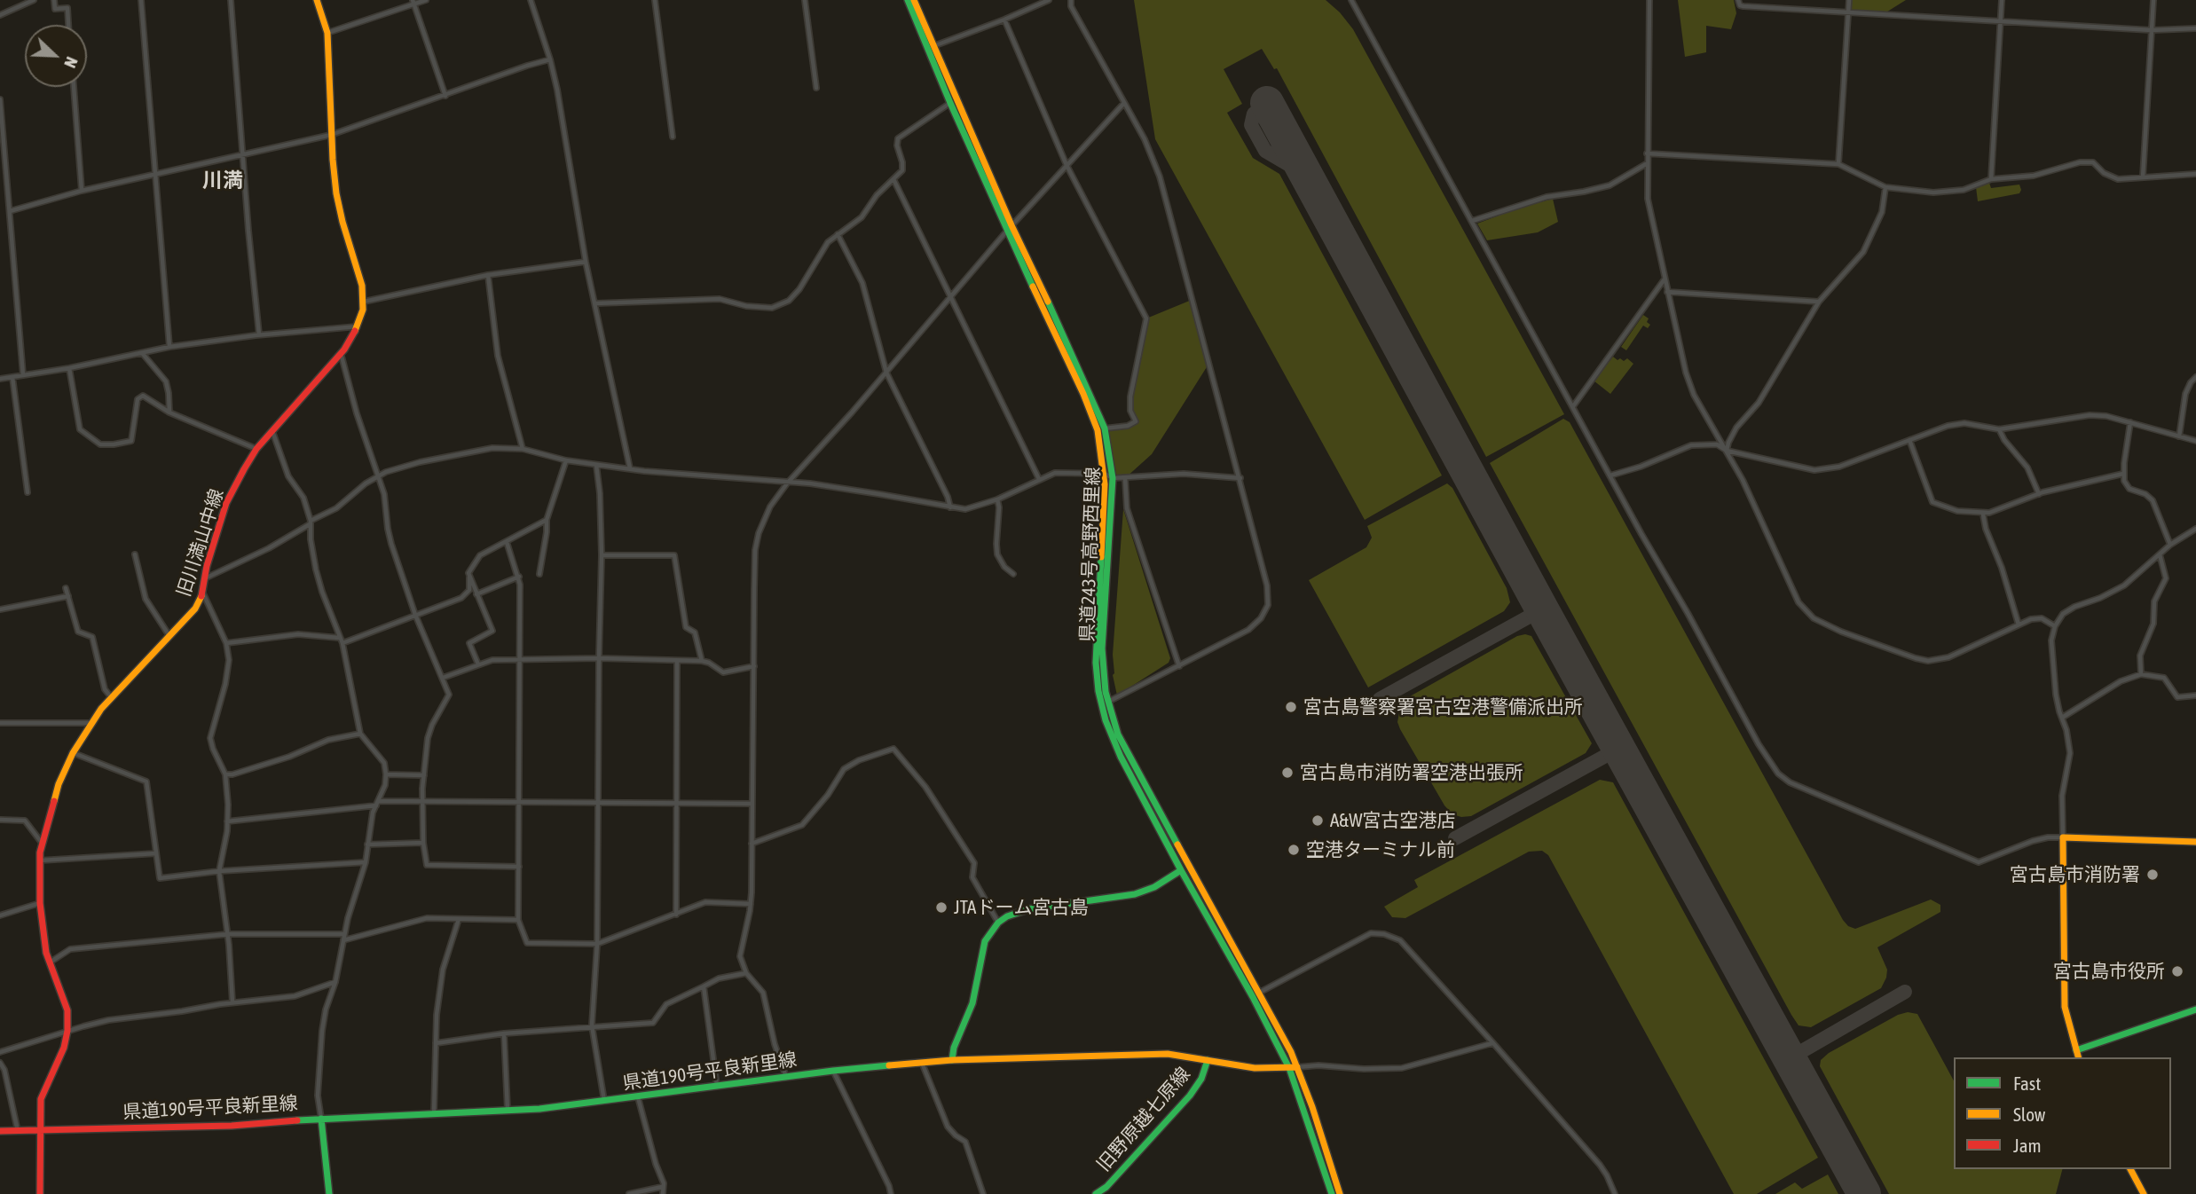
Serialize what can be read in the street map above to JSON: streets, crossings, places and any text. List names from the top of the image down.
{
  "streets": {
    "main road": [
      "旧川満山中線",
      "県道243号高野西里線",
      "県道190号平良新里線",
      "旧野原越七原線"
    ]
  },
  "crossings": [
    ["旧川満山中線", "県道190号平良新里線"],
    ["県道243号高野西里線", "県道190号平良新里線"],
    ["県道190号平良新里線", "旧野原越七原線"]
  ],
  "districts": ["川満"],
  "places": [
    "宮古島警察署宮古空港警備派出所",
    "宮古島市消防署空港出張所",
    "A&W宮古空港店",
    "空港ターミナル前",
    "宮古島市消防署",
    "JTAドーム宮古島",
    "宮古島市役所"
  ],
  "legend": ["Fast", "Slow", "Jam"],
  "north": "bottom right"
}
